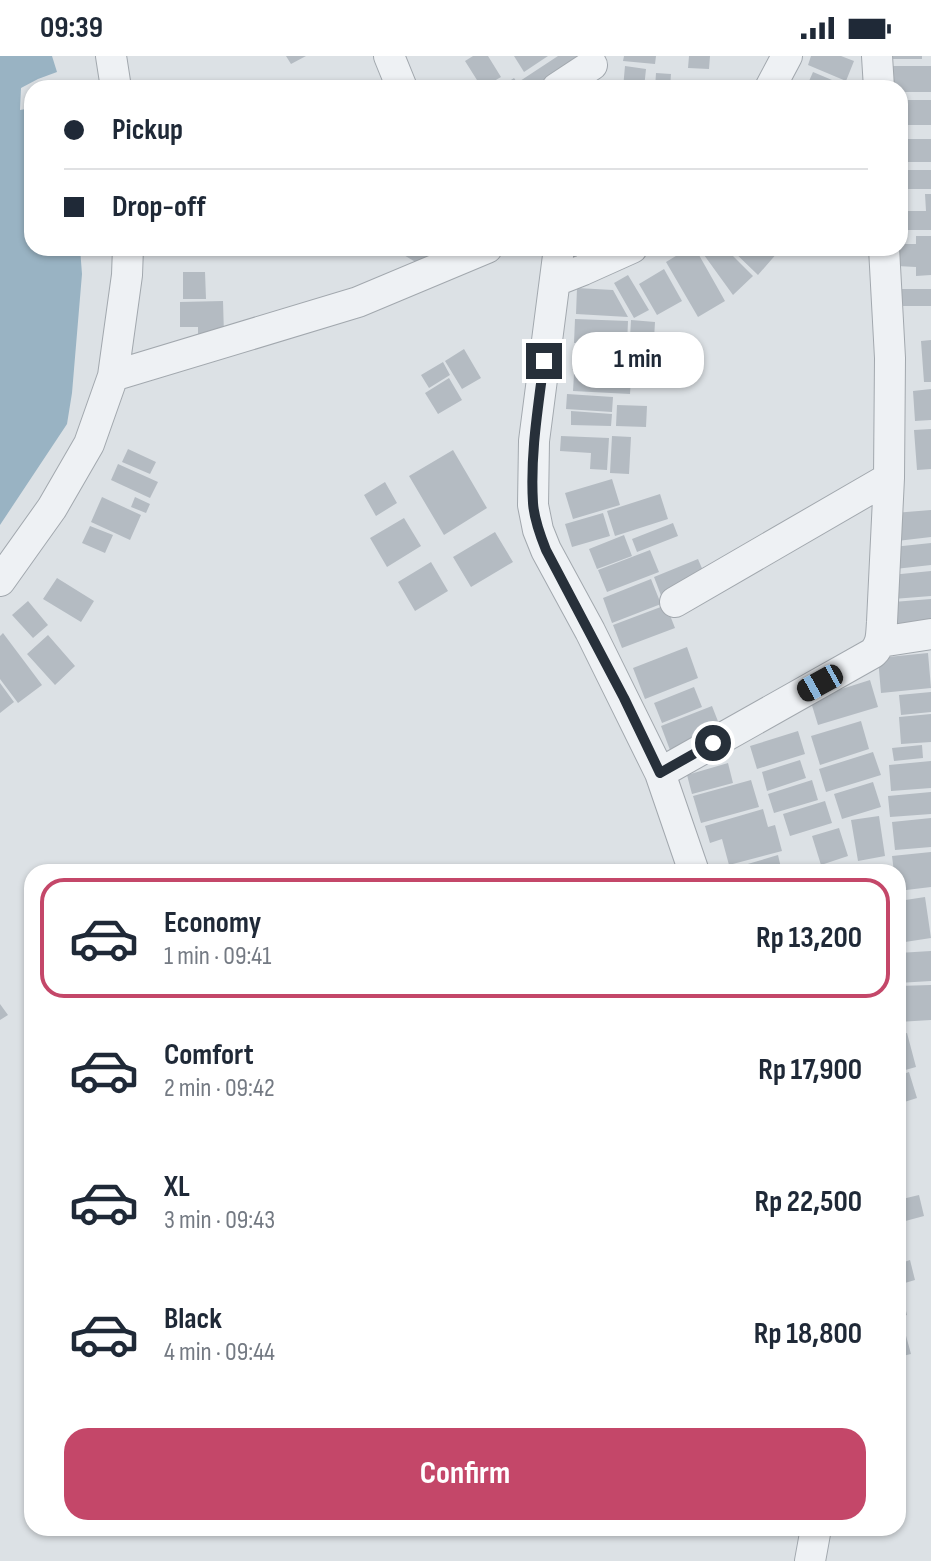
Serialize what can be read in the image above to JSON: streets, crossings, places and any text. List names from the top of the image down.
{
  "page": {
    "status": "09:39",
    "banner": ["Pickup", "Drop-off"],
    "bubble": "1 min",
    "list": [
      {
        "name": "Economy",
        "note": "1 min · 09:41",
        "value": "Rp 13,200"
      },
      {
        "name": "Comfort",
        "note": "2 min · 09:42",
        "value": "Rp 17,900"
      },
      {
        "name": "XL",
        "note": "3 min · 09:43",
        "value": "Rp 22,500"
      },
      {
        "name": "Black",
        "note": "4 min · 09:44",
        "value": "Rp 18,800"
      }
    ],
    "buttons": "Confirm"
  }
}
